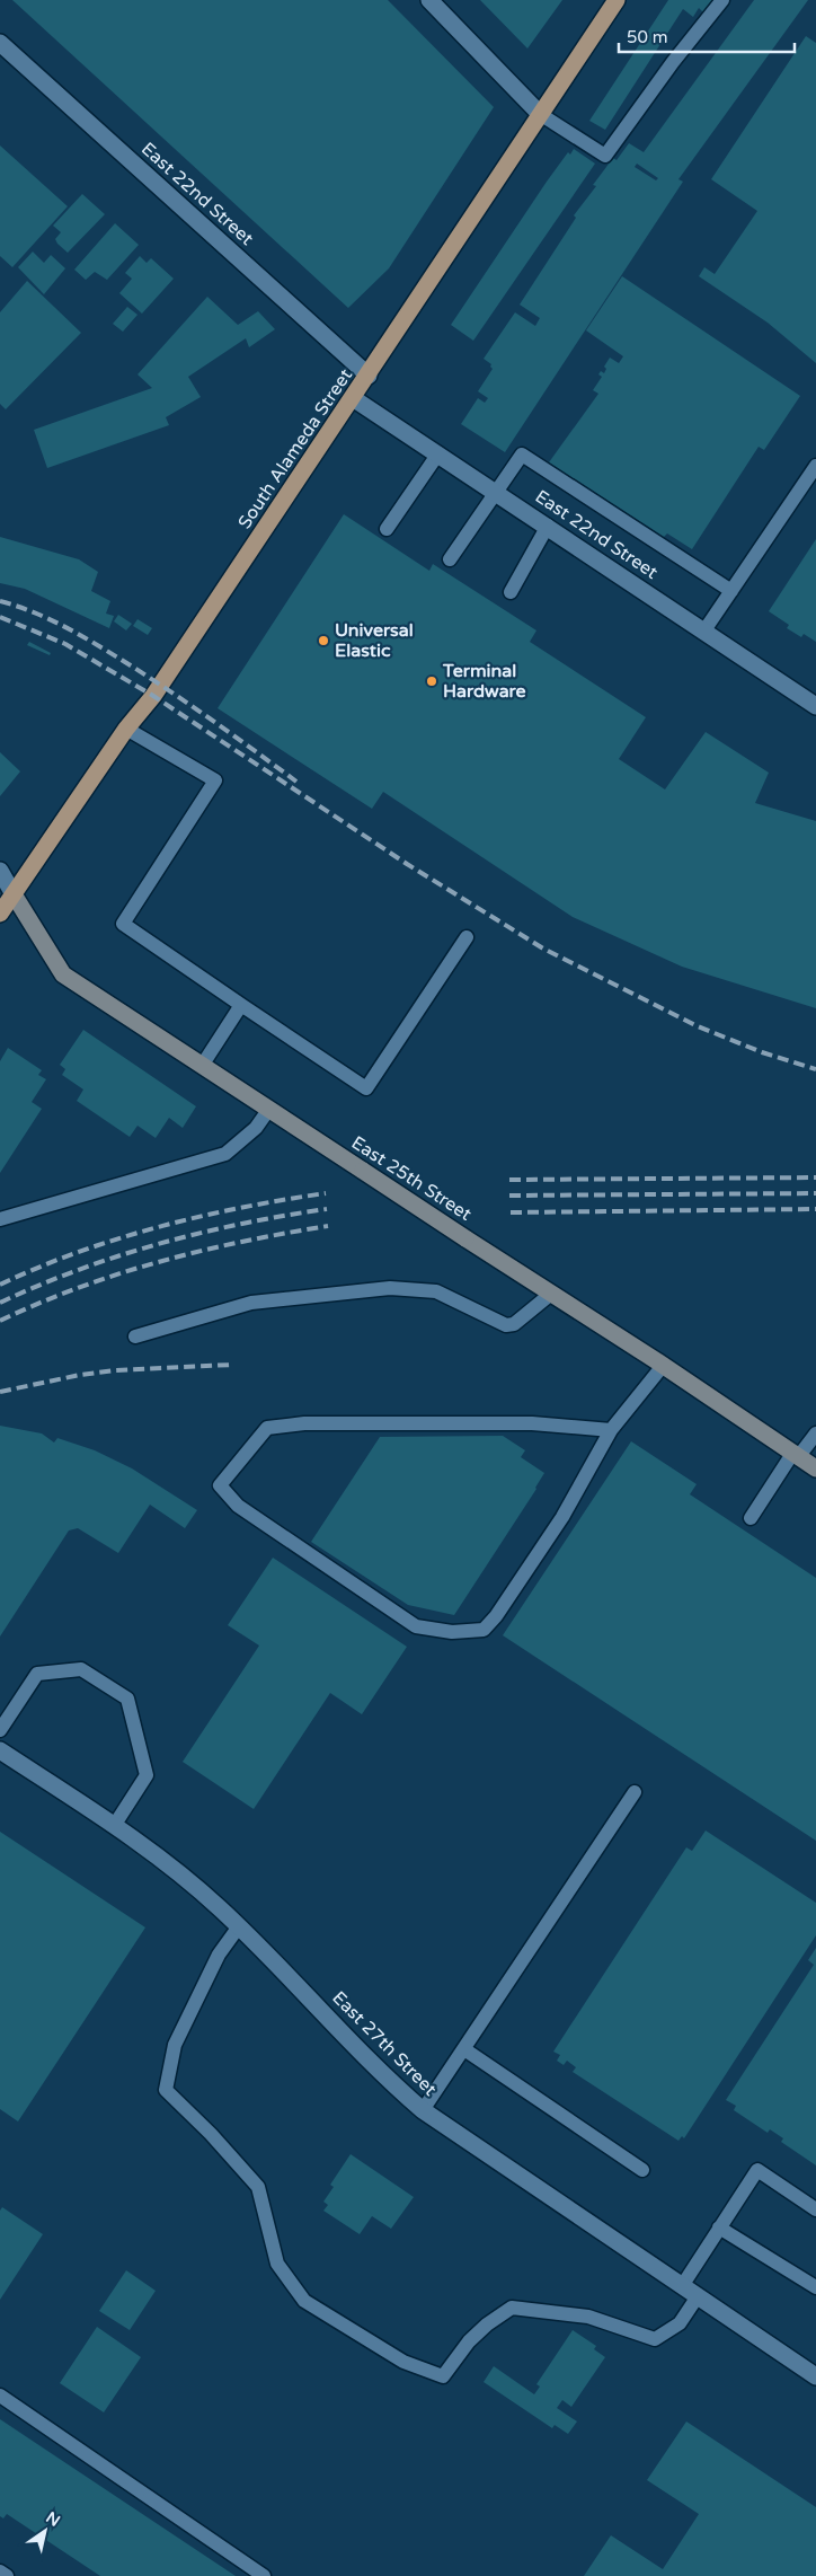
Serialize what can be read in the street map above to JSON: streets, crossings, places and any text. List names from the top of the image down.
{
  "streets": {
    "main road": ["South Alameda Street"],
    "street": ["East 22nd Street", "East 25th Street", "East 27th Street"]
  },
  "crossings": [
    ["East 22nd Street", "South Alameda Street"],
    ["South Alameda Street", "East 25th Street"]
  ],
  "places": ["Universal Elastic", "Terminal Hardware"],
  "scale_bar": "50 m",
  "north": "top right"
}
